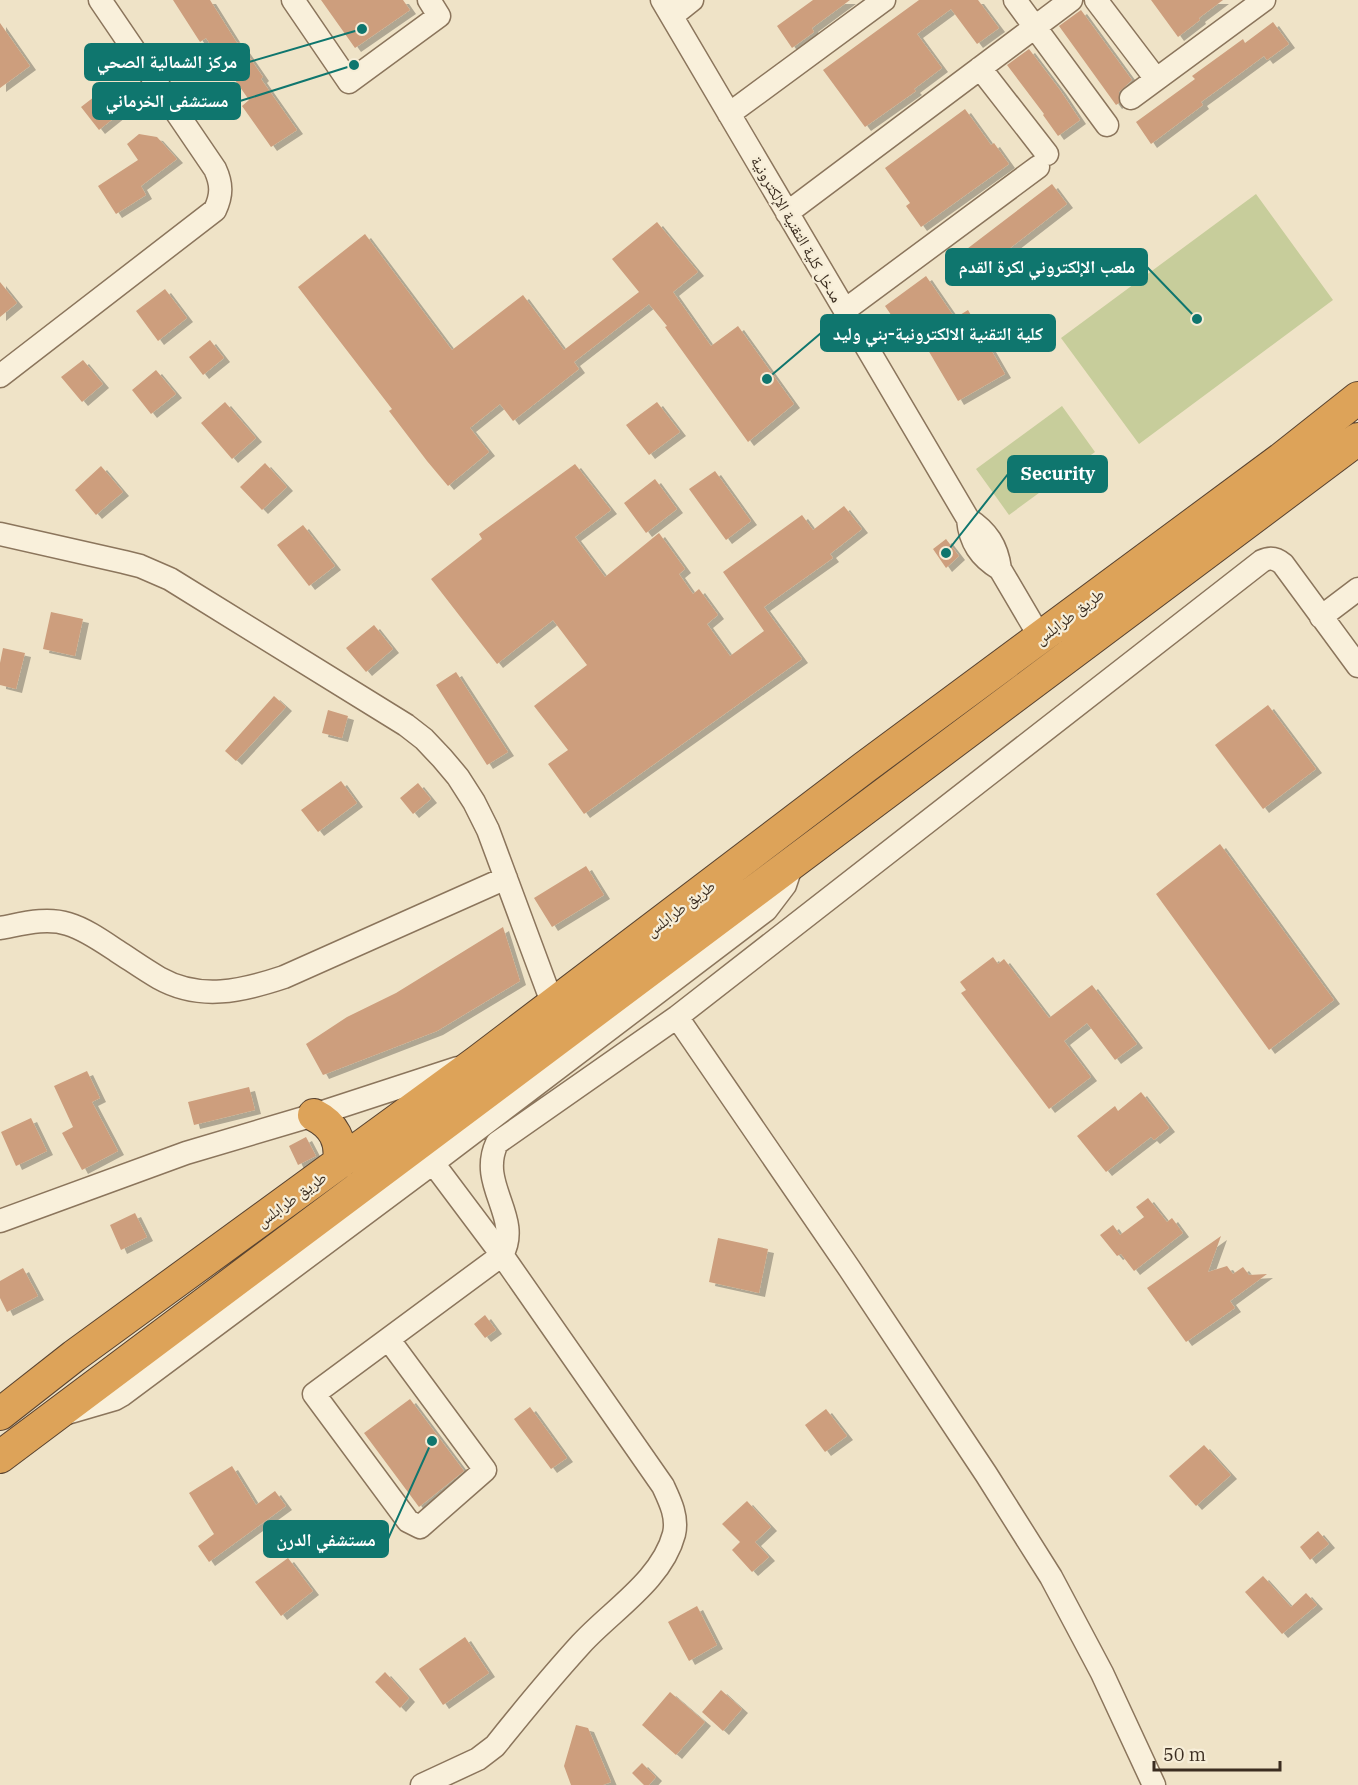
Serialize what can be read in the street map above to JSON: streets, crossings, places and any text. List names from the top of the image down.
{
  "streets": {
    "highway": ["طريق طرابلس"],
    "street": ["مدخل كلية التقنية الإلكترونية"]
  },
  "crossings": [
    ["مدخل كلية التقنية الإلكترونية", "طريق طرابلس"]
  ],
  "places": [
    "مركز الشمالية الصحي",
    "مستشفى الخرماني",
    "ملعب الإلكتروني لكرة القدم",
    "كلية التقنية الالكترونية-بني وليد",
    "Security",
    "مستشفي الدرن"
  ],
  "scale_bar": "50 m"
}
